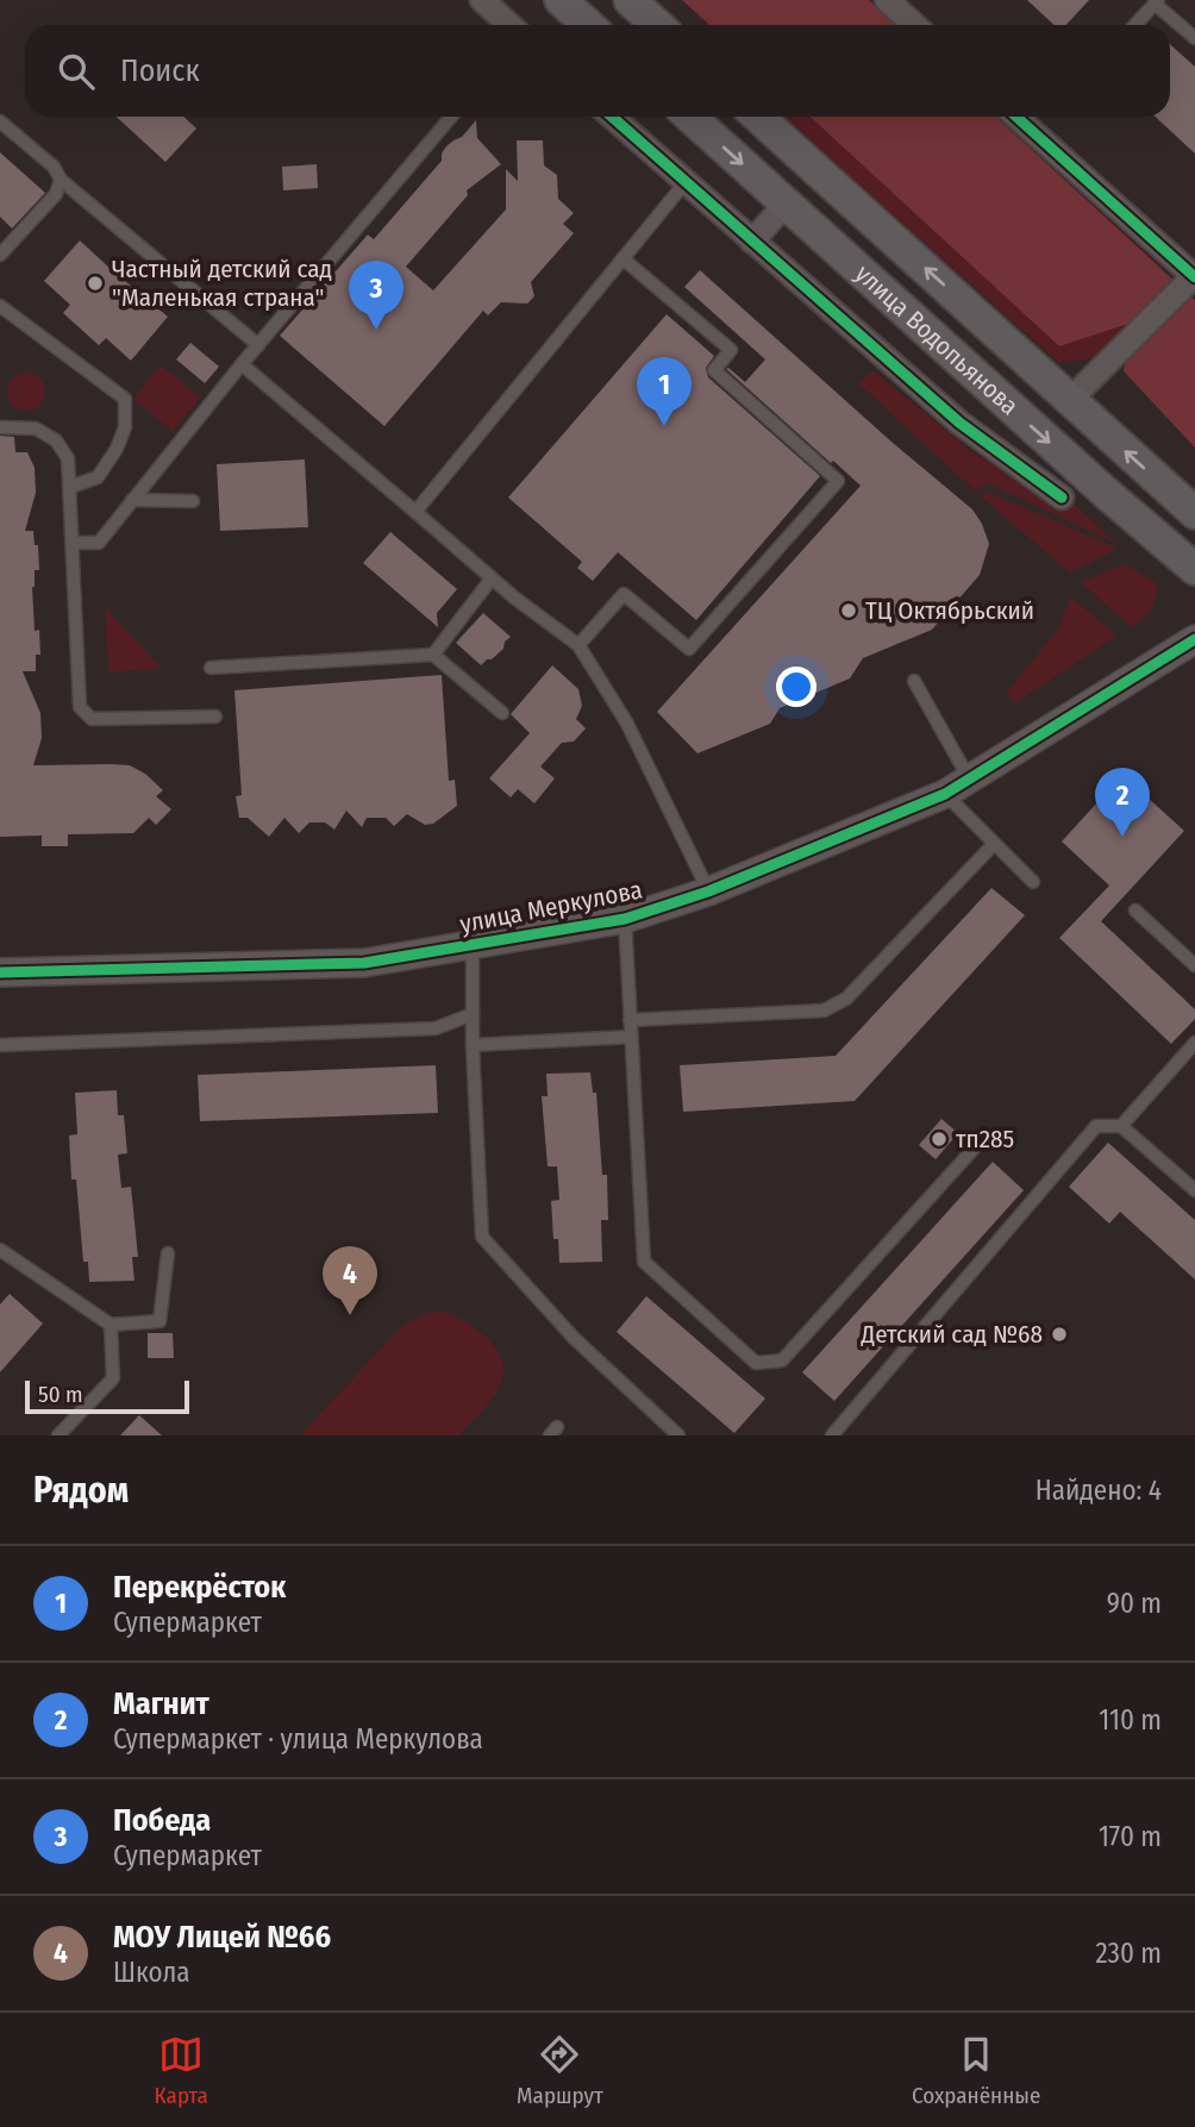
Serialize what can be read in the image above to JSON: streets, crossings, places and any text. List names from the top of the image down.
{
  "streets": {
    "main road": ["улица Водопьянова"],
    "street": ["улица Меркулова"]
  },
  "places": [
    "Частный детский сад \"Маленькая страна\"",
    "ТЦ Октябрьский",
    "тп285",
    "Детский сад №68"
  ],
  "scale_bar": "50 m",
  "page": {
    "search": "Поиск",
    "pins": [
      "3",
      "1",
      "2",
      "4"
    ],
    "scale": "50 m",
    "heading": ["Рядом", "Найдено: 4"],
    "list": [
      {
        "mark": "1",
        "name": "Перекрёсток",
        "note": "Супермаркет",
        "value": "90 m"
      },
      {
        "mark": "2",
        "name": "Магнит",
        "note": "Супермаркет · улица Меркулова",
        "value": "110 m"
      },
      {
        "mark": "3",
        "name": "Победа",
        "note": "Супермаркет",
        "value": "170 m"
      },
      {
        "mark": "4",
        "name": "МОУ Лицей №66",
        "note": "Школа",
        "value": "230 m"
      }
    ],
    "nav": ["Карта", "Маршрут", "Сохранённые"]
  }
}
